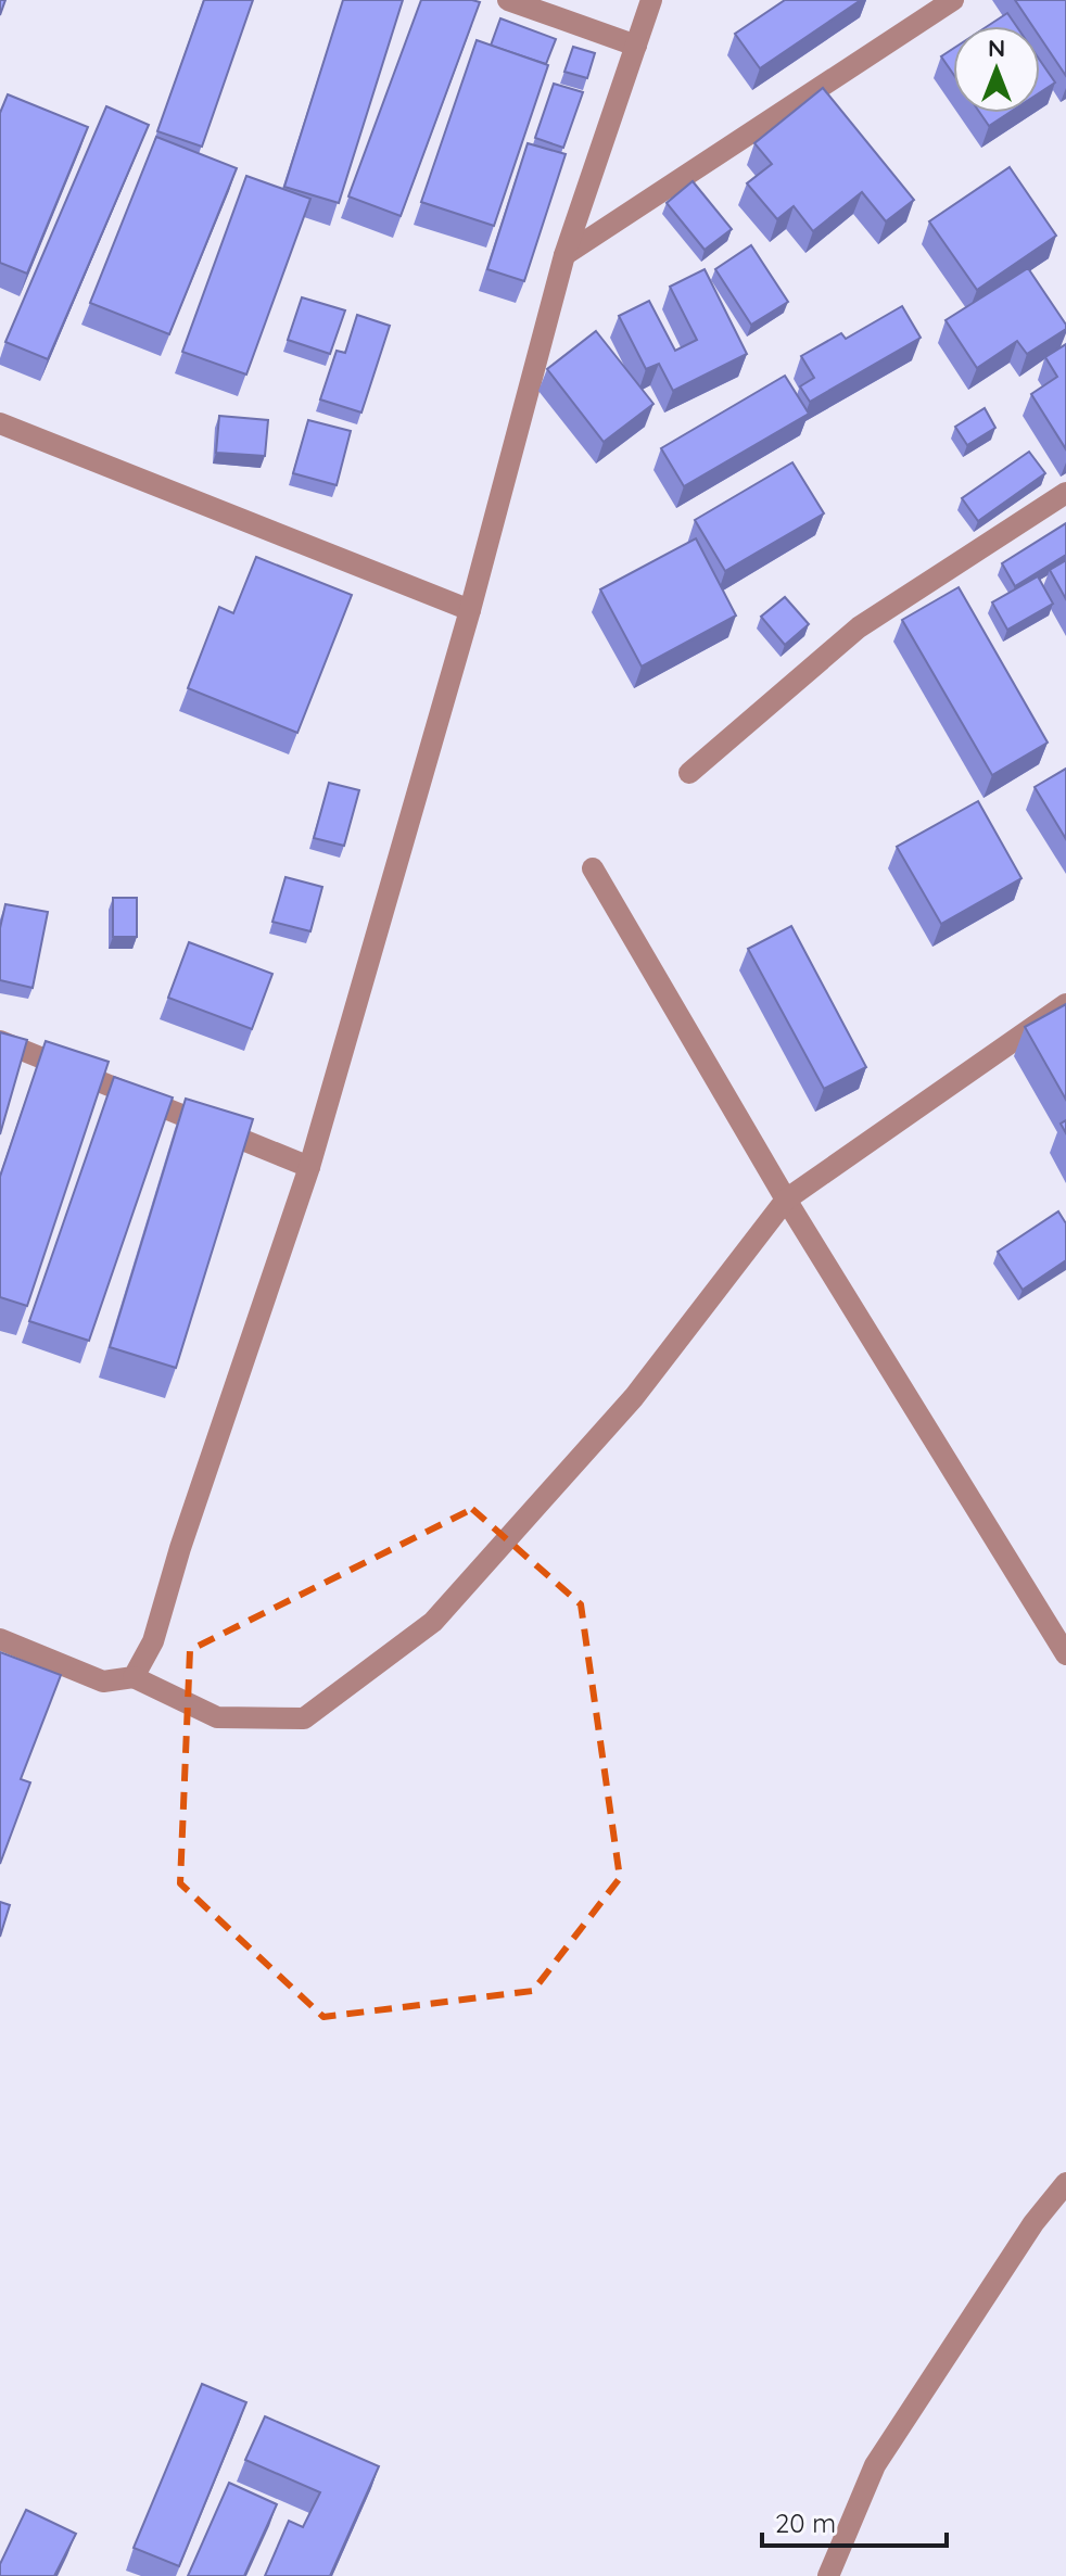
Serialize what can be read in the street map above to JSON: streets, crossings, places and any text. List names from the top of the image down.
{
  "scale_bar": "20 m",
  "north": "top"
}
